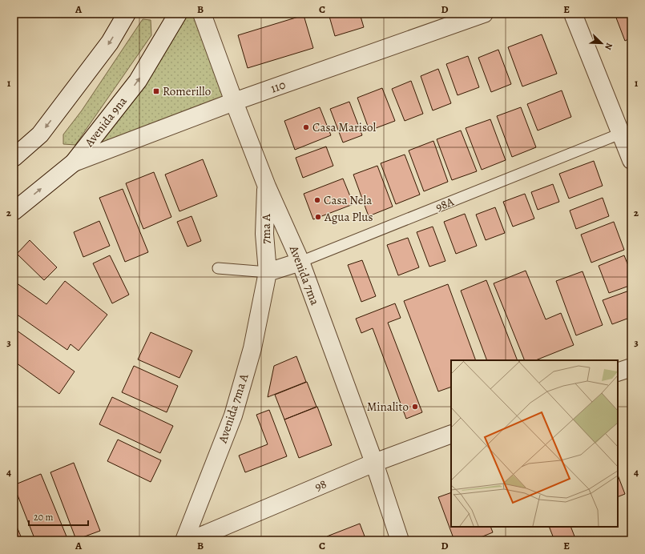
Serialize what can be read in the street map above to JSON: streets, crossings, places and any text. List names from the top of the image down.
{
  "streets": {
    "street": [
      "110",
      "Avenida 9na",
      "98A",
      "7ma A",
      "Avenida 7ma",
      "Avenida 7ma A",
      "98"
    ]
  },
  "crossings": [
    ["110", "Avenida 9na"],
    ["110", "Avenida 7ma"],
    ["98A", "7ma A"],
    ["98A", "Avenida 7ma"],
    ["98A", "Avenida 7ma A"],
    ["7ma A", "Avenida 7ma"],
    ["7ma A", "Avenida 7ma A"],
    ["Avenida 7ma", "98"]
  ],
  "places": {
    "transit": ["Romerillo"],
    "other": [
      "Casa Marisol",
      "Casa Nela",
      "Agua Plus",
      "Minalito"
    ]
  },
  "scale_bar": "20 m",
  "north": "bottom right",
  "grid": {
    "columns": [
      "A",
      "B",
      "C",
      "D",
      "E"
    ],
    "rows": [
      "1",
      "2",
      "3",
      "4"
    ]
  }
}
